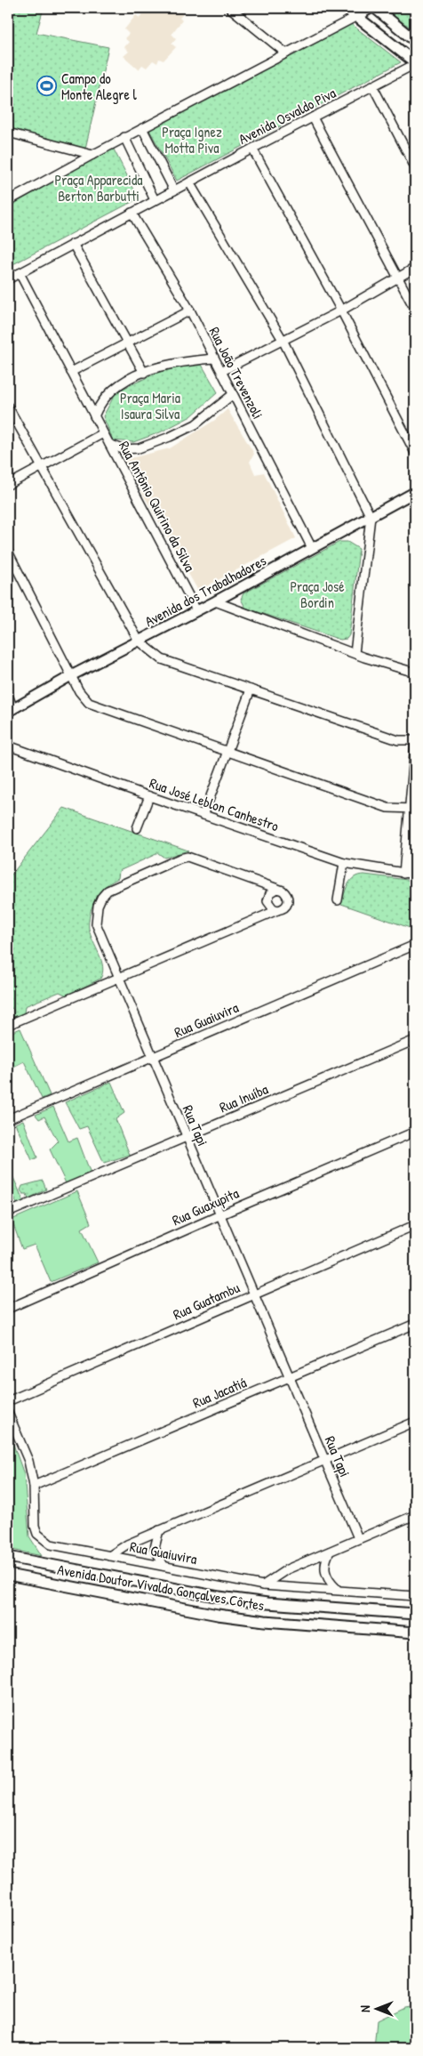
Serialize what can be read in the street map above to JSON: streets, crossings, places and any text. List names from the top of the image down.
{
  "streets": {
    "main road": ["Avenida Doutor Vivaldo Gonçalves Côrtes"],
    "street": [
      "Avenida Osvaldo Piva",
      "Rua João Trevenzoli",
      "Rua Antônio Quirino da Silva",
      "Avenida dos Trabalhadores",
      "Rua José Leblon Canhestro",
      "Rua Guaiuvira",
      "Rua Inuíba",
      "Rua Tapi",
      "Rua Guaxupita",
      "Rua Guatambu",
      "Rua Jacatiá"
    ]
  },
  "crossings": [
    ["Avenida Osvaldo Piva", "Rua João Trevenzoli"],
    ["Avenida Osvaldo Piva", "Rua Antônio Quirino da Silva"],
    ["Rua João Trevenzoli", "Avenida dos Trabalhadores"],
    ["Rua Antônio Quirino da Silva", "Avenida dos Trabalhadores"],
    ["Rua Guaiuvira", "Rua Tapi"],
    ["Rua Guaiuvira", "Rua Jacatiá"],
    ["Rua Inuíba", "Rua Tapi"],
    ["Rua Tapi", "Rua Guaxupita"],
    ["Rua Tapi", "Rua Guatambu"],
    ["Rua Tapi", "Rua Jacatiá"]
  ],
  "parks": [
    "Praça Ignez Motta Piva",
    "Praça Apparecida Berton Barbutti",
    "Praça Maria Isaura Silva",
    "Praça José Bordin"
  ],
  "places": {
    "sports": ["Campo do Monte Alegre l"]
  },
  "north": "left"
}
